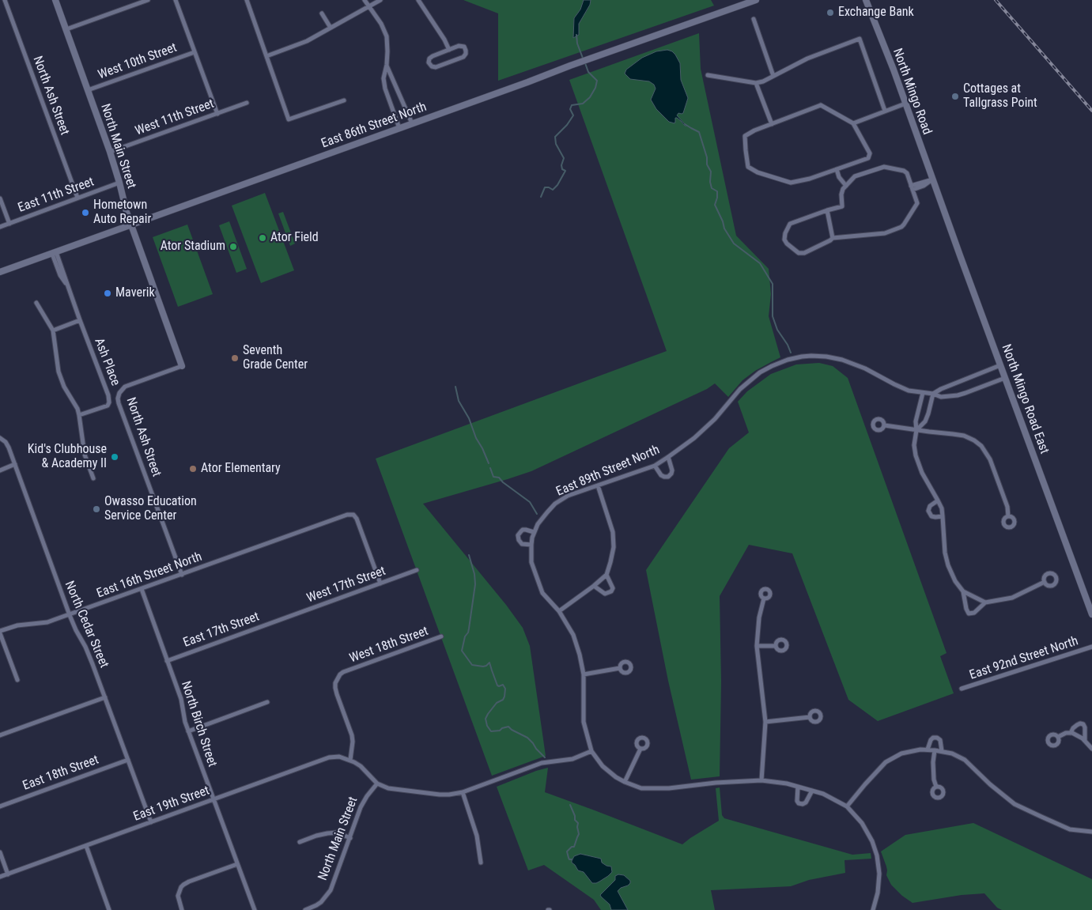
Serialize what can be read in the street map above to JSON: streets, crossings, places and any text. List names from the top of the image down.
{
  "streets": {
    "street": [
      "West 10th Street",
      "North Mingo Road",
      "North Ash Street",
      "West 11th Street",
      "East 86th Street North",
      "North Main Street",
      "East 11th Street",
      "Ash Place",
      "North Mingo Road East",
      "East 89th Street North",
      "East 16th Street North",
      "West 17th Street",
      "North Cedar Street",
      "East 17th Street",
      "West 18th Street",
      "East 92nd Street North",
      "North Birch Street",
      "East 18th Street",
      "East 19th Street"
    ]
  },
  "crossings": [
    ["West 10th Street", "North Main Street"],
    ["North Mingo Road", "North Mingo Road East"],
    ["North Ash Street", "North Main Street"],
    ["North Ash Street", "East 11th Street"],
    ["North Ash Street", "East 16th Street North"],
    ["West 11th Street", "North Main Street"],
    ["East 86th Street North", "North Main Street"],
    ["East 86th Street North", "Ash Place"],
    ["North Main Street", "East 11th Street"],
    ["North Mingo Road East", "East 89th Street North"],
    ["East 16th Street North", "West 17th Street"],
    ["East 16th Street North", "North Cedar Street"],
    ["East 16th Street North", "North Birch Street"],
    ["West 17th Street", "East 17th Street"],
    ["North Cedar Street", "East 18th Street"],
    ["North Cedar Street", "East 19th Street"],
    ["East 17th Street", "North Birch Street"],
    ["West 18th Street", "East 19th Street"],
    ["North Birch Street", "East 19th Street"]
  ],
  "places": [
    "Exchange Bank",
    "Cottages at Tallgrass Point",
    "Hometown Auto Repair",
    "Ator Field",
    "Ator Stadium",
    "Maverik",
    "Seventh Grade Center",
    "Kid's Clubhouse & Academy II",
    "Ator Elementary",
    "Owasso Education Service Center"
  ]
}
